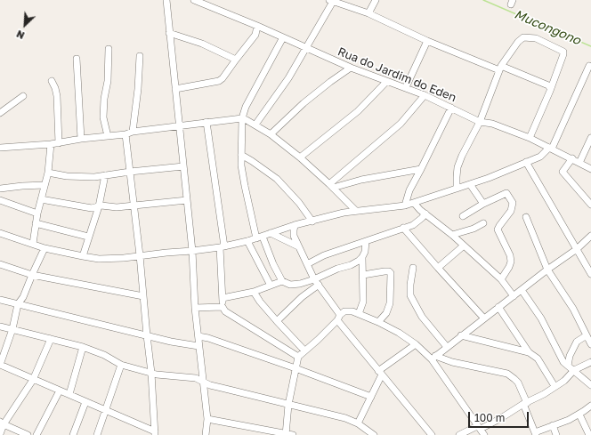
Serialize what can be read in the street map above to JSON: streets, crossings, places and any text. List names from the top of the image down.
{
  "streets": {
    "street": ["Rua do Jardim do Eden"]
  },
  "water": ["Mucongono"],
  "scale_bar": "100 m",
  "north": "bottom left"
}
